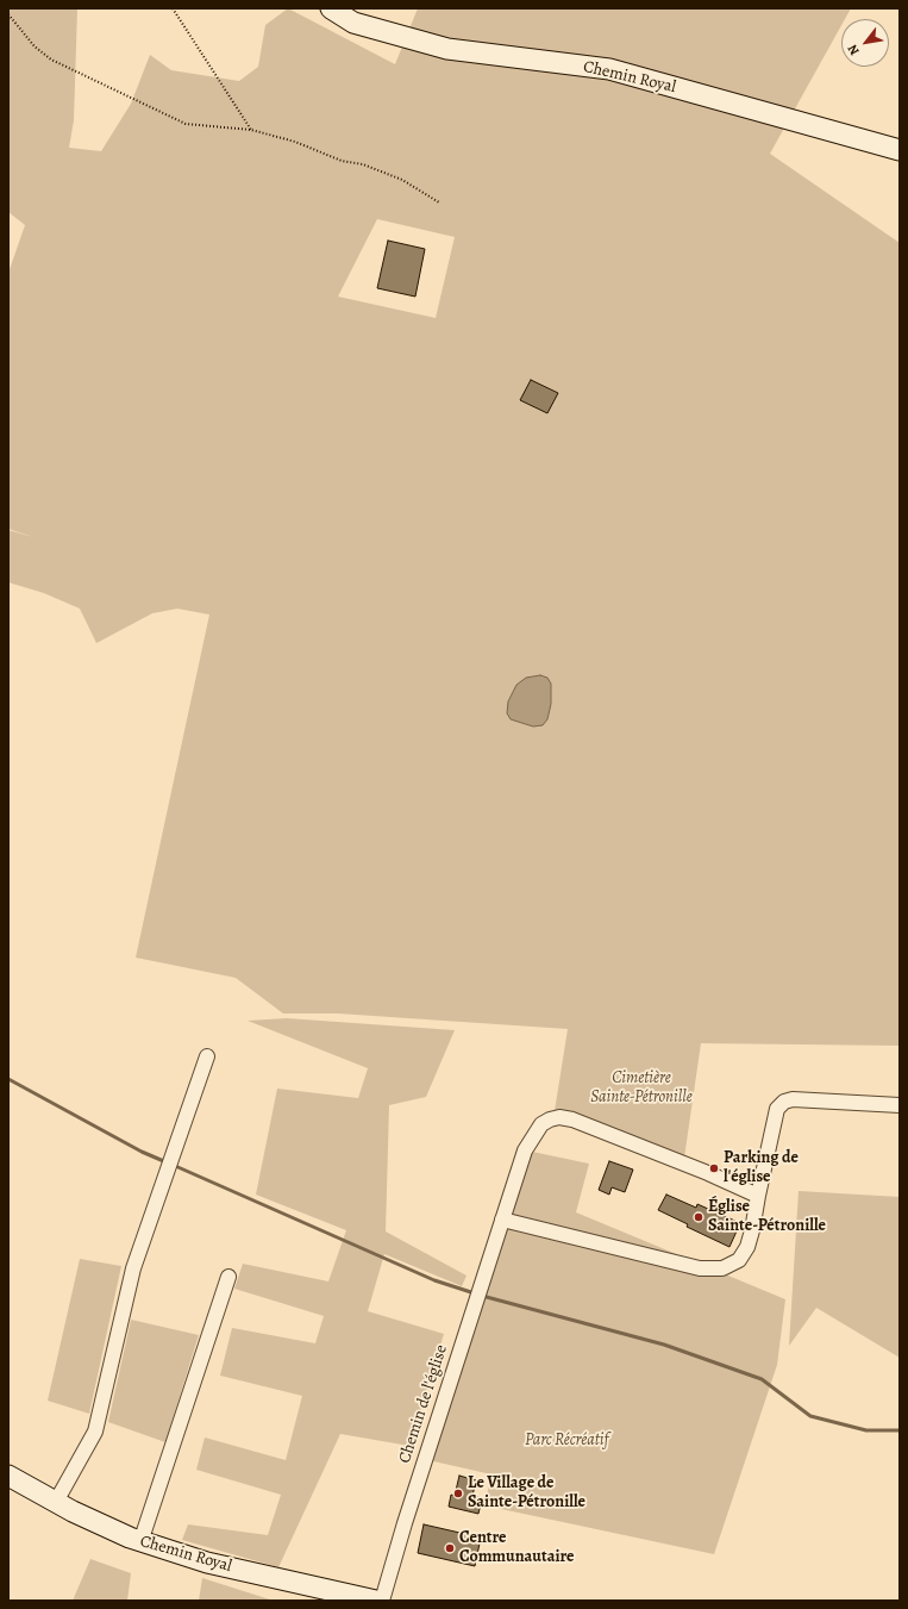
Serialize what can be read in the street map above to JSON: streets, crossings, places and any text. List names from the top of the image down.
{
  "streets": {
    "main road": ["Chemin Royal"],
    "street": ["Chemin de l'église"]
  },
  "parks": ["Cimetière Sainte-Pétronille", "Parc Récréatif"],
  "places": [
    "Parking de l'église",
    "Église Sainte-Pétronille",
    "Le Village de Sainte-Pétronille",
    "Centre Communautaire"
  ],
  "north": "bottom left"
}
